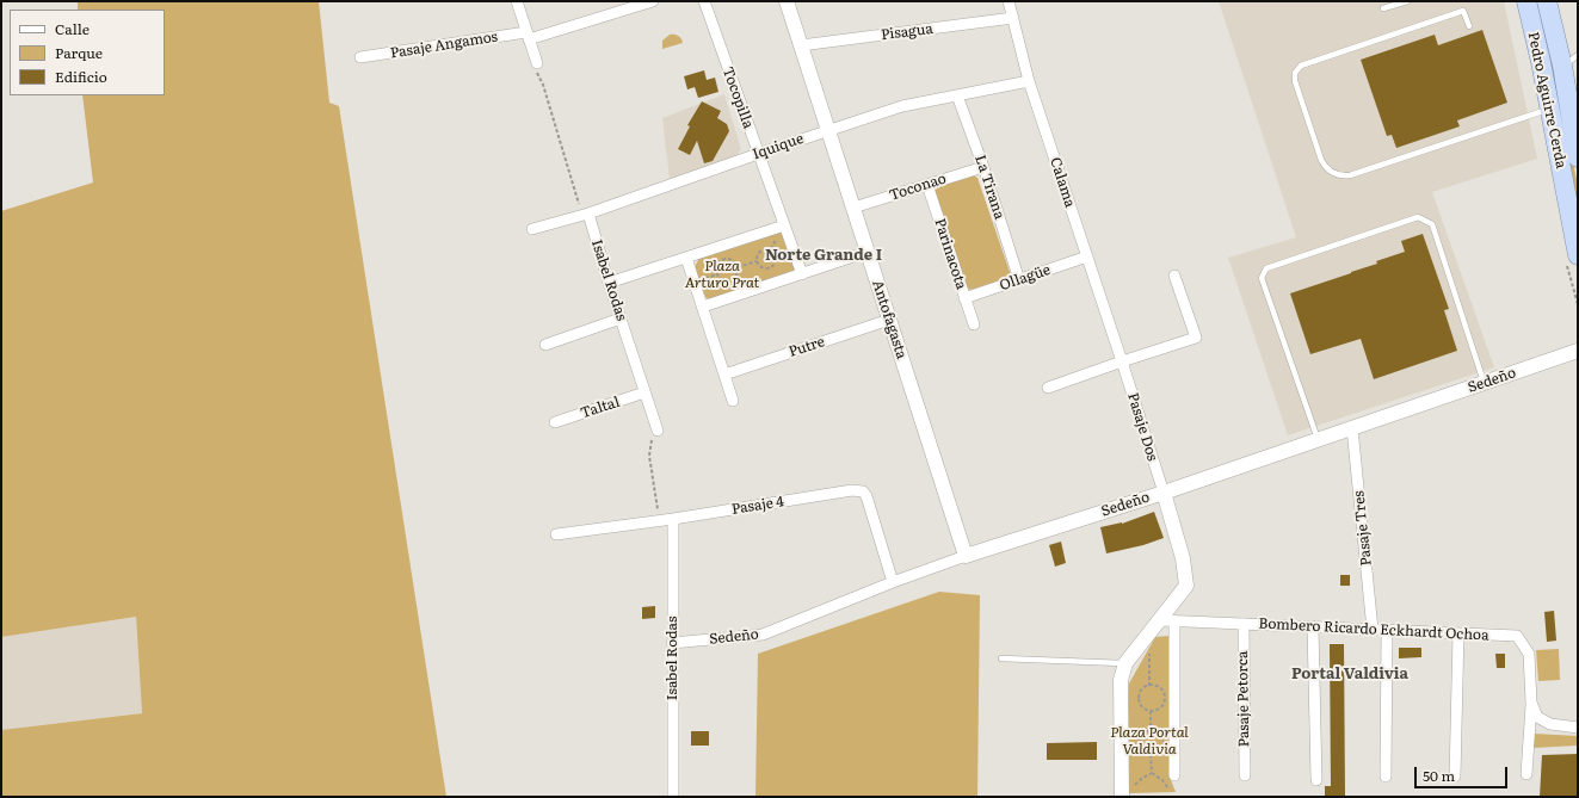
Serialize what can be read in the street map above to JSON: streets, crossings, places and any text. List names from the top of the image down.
{
  "streets": {
    "highway": ["Pedro Aguirre Cerda"],
    "street": [
      "Pisagua",
      "Pasaje Angamos",
      "Tocopilla",
      "Iquique",
      "Calama",
      "Toconao",
      "La Tirana",
      "Parinacota",
      "Ollagüe",
      "Isabel Rodas",
      "Antofagasta",
      "Putre",
      "Sedeño",
      "Taltal",
      "Pasaje Dos",
      "Pasaje 4",
      "Pasaje Tres",
      "Bombero Ricardo Eckhardt Ochoa",
      "Pasaje Petorca"
    ]
  },
  "crossings": [
    ["Pisagua", "Calama"],
    ["Pisagua", "Antofagasta"],
    ["Tocopilla", "Iquique"],
    ["Iquique", "Calama"],
    ["Iquique", "La Tirana"],
    ["Iquique", "Isabel Rodas"],
    ["Iquique", "Antofagasta"],
    ["Calama", "Ollagüe"],
    ["Calama", "Pasaje Dos"],
    ["Toconao", "La Tirana"],
    ["Toconao", "Parinacota"],
    ["Toconao", "Antofagasta"],
    ["La Tirana", "Ollagüe"],
    ["Parinacota", "Ollagüe"],
    ["Isabel Rodas", "Sedeño"],
    ["Isabel Rodas", "Taltal"],
    ["Isabel Rodas", "Pasaje 4"],
    ["Antofagasta", "Putre"],
    ["Antofagasta", "Sedeño"],
    ["Sedeño", "Pasaje Dos"],
    ["Sedeño", "Pasaje 4"],
    ["Sedeño", "Pasaje Tres"],
    ["Pasaje Tres", "Bombero Ricardo Eckhardt Ochoa"],
    ["Bombero Ricardo Eckhardt Ochoa", "Pasaje Petorca"]
  ],
  "districts": ["Norte Grande I", "Portal Valdivia"],
  "parks": ["Plaza Arturo Prat", "Plaza Portal Valdivia"],
  "legend": ["Calle", "Parque", "Edificio"],
  "scale_bar": "50 m"
}
